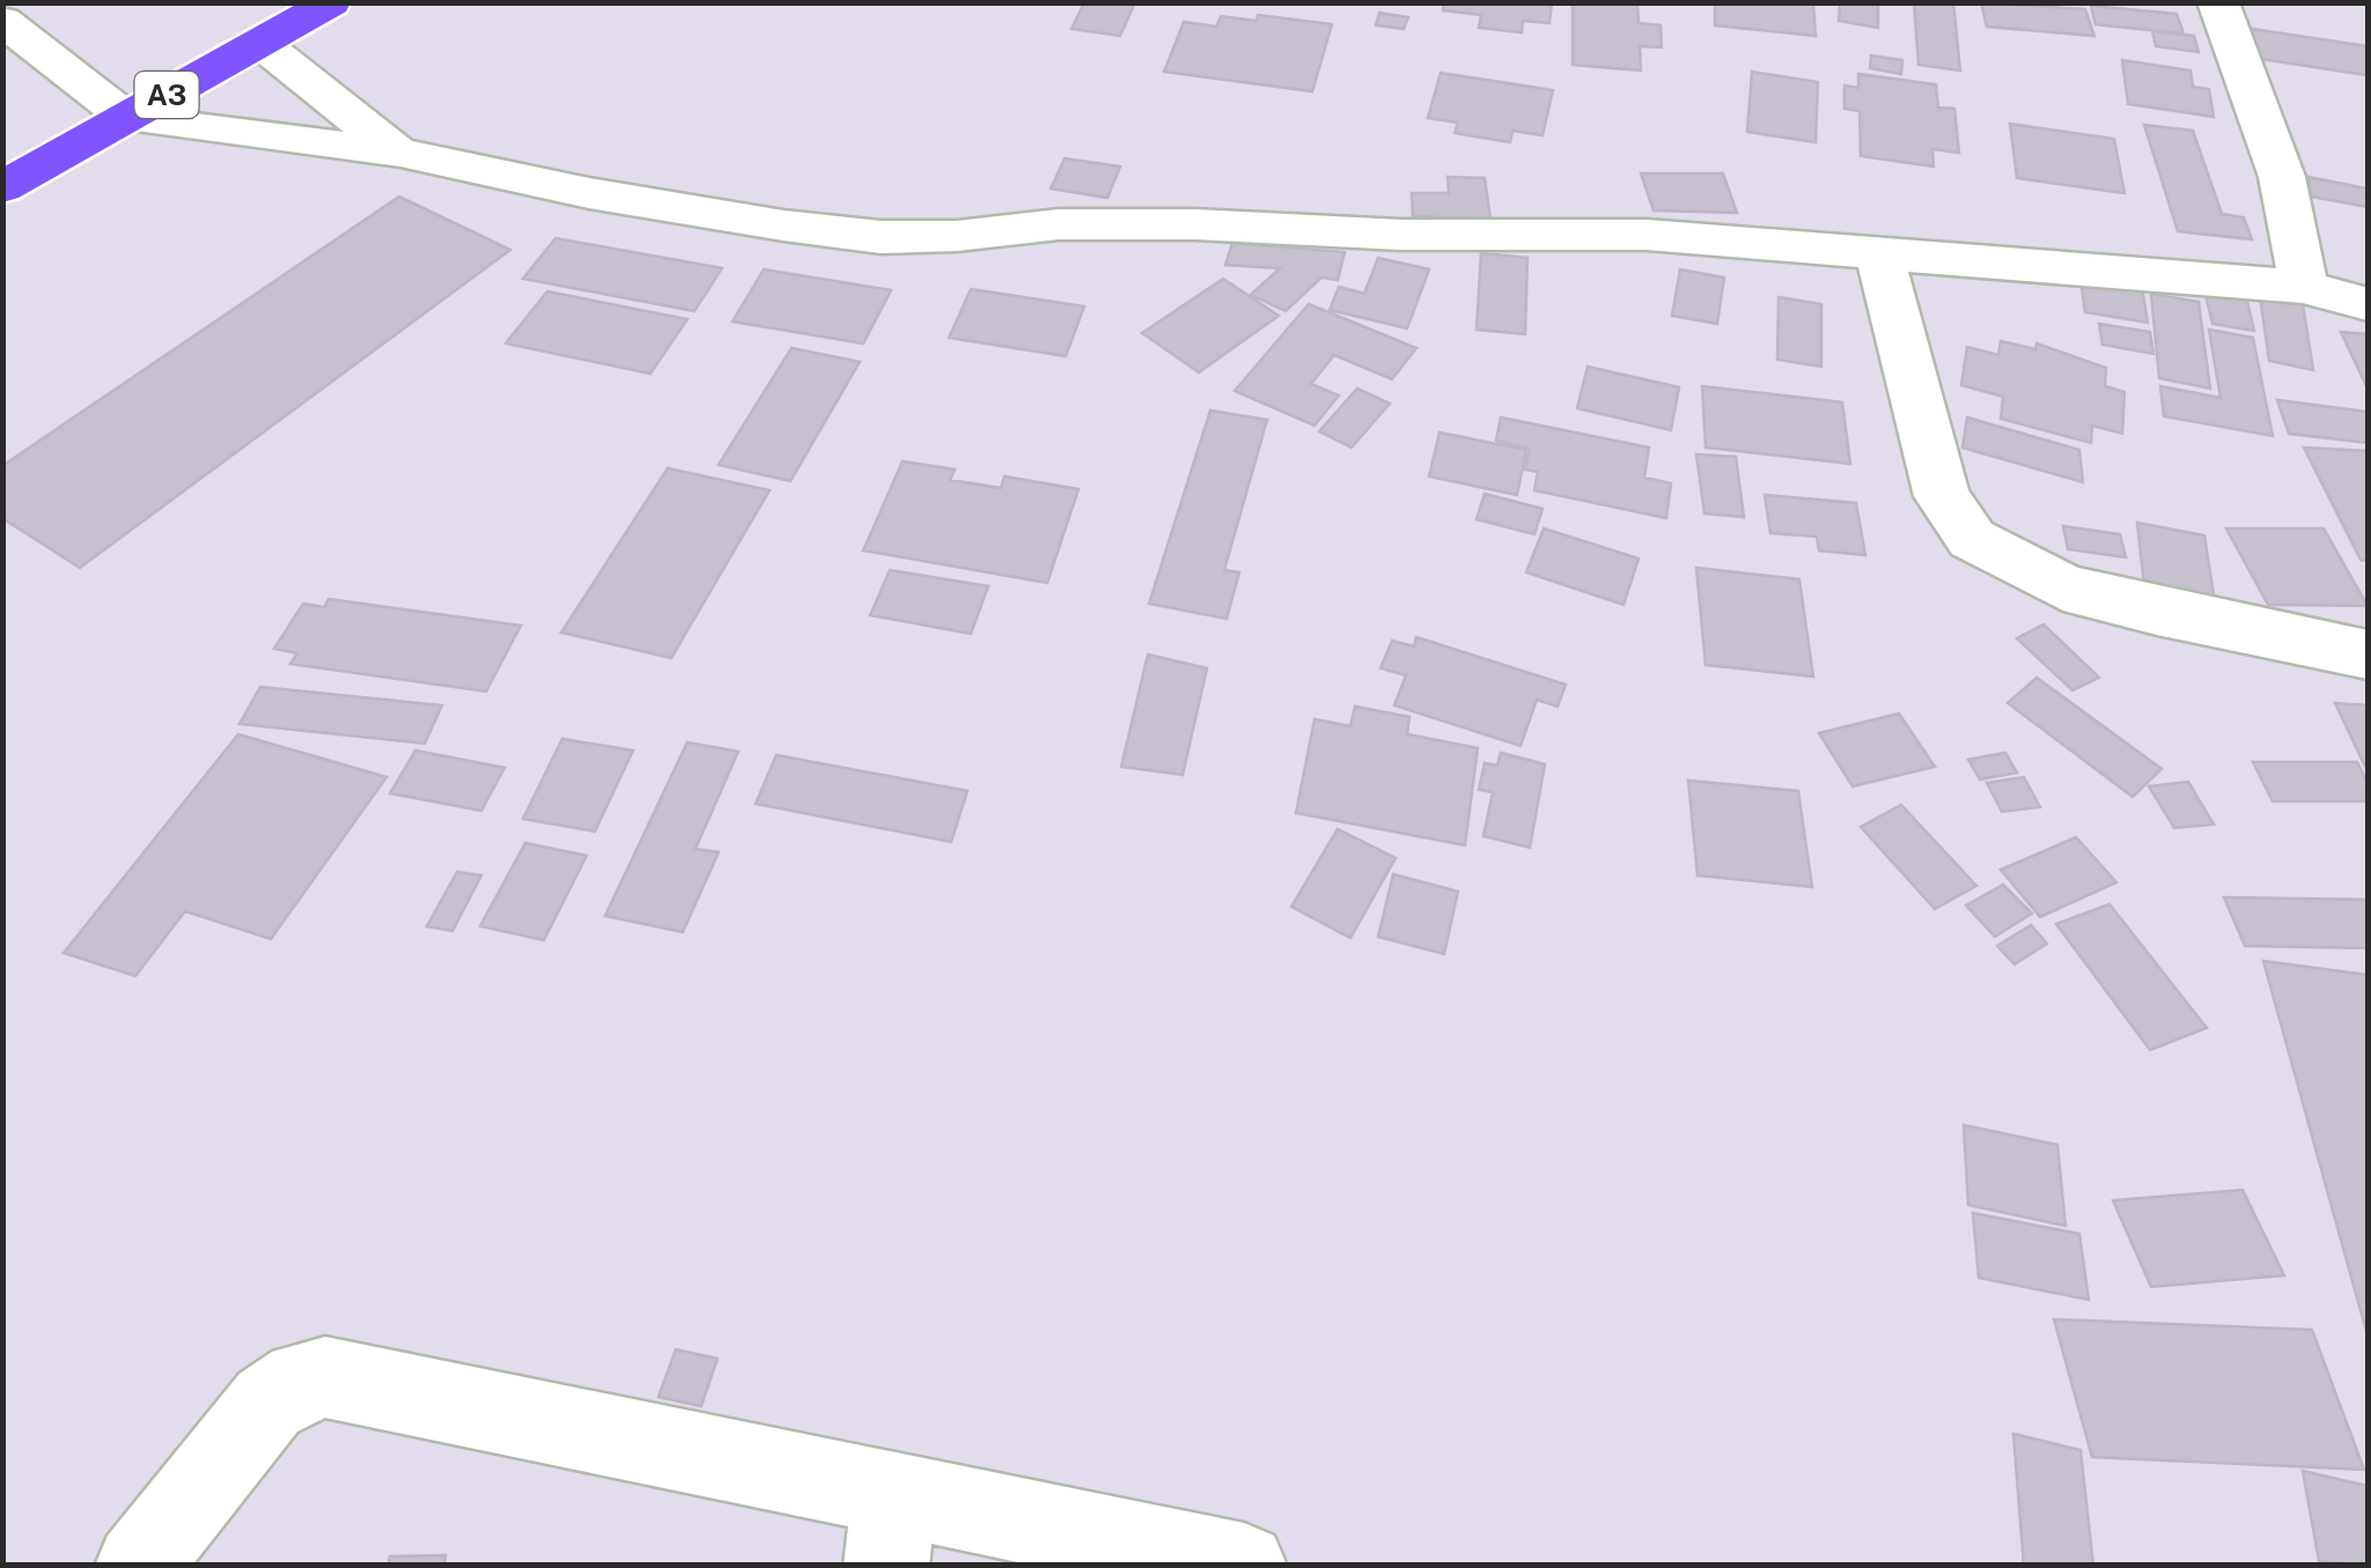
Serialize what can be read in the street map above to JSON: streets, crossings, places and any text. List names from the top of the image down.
{
  "streets": {
    "highway": ["A3"]
  }
}
